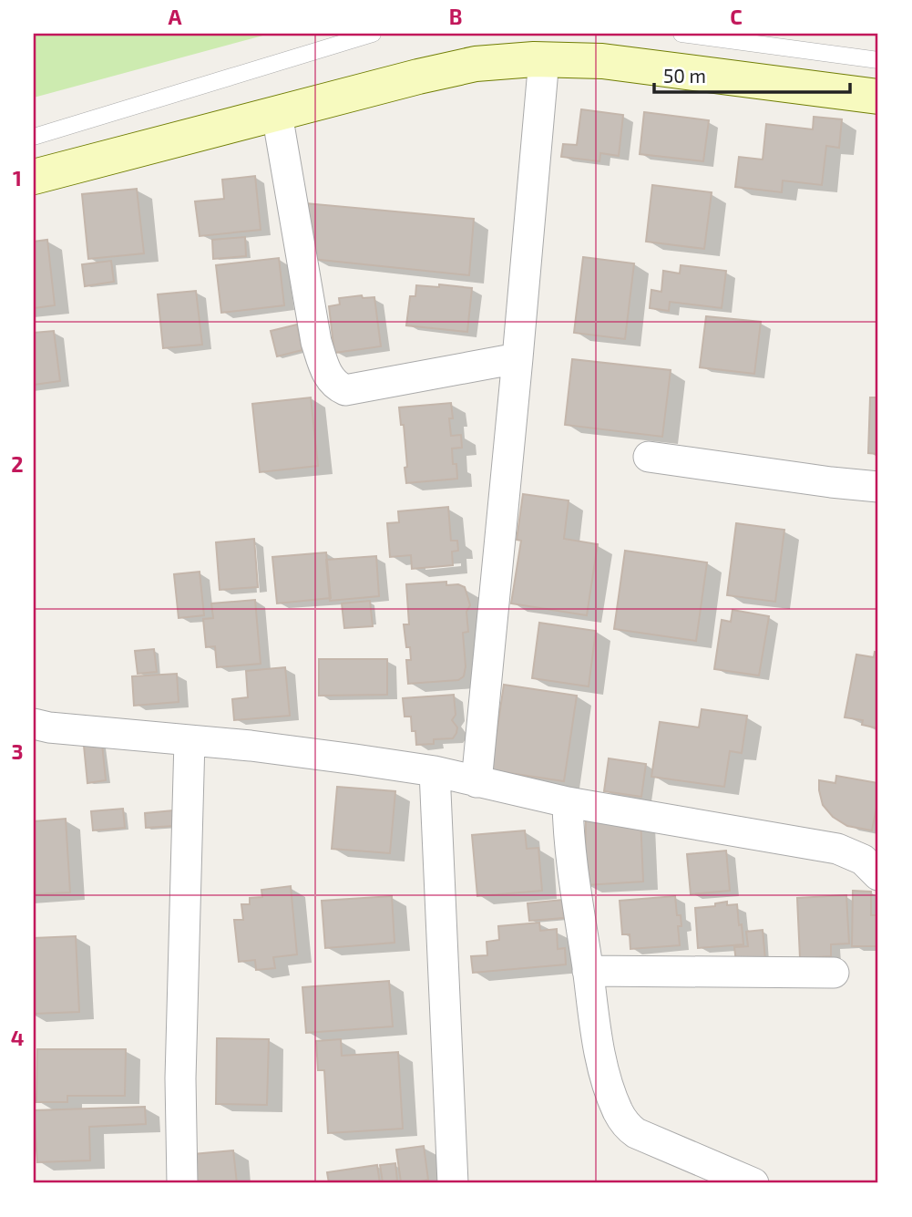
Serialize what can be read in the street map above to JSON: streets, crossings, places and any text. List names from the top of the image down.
{
  "scale_bar": "50 m",
  "grid": {
    "columns": ["A", "B", "C"],
    "rows": [
      "1",
      "2",
      "3",
      "4"
    ]
  }
}
